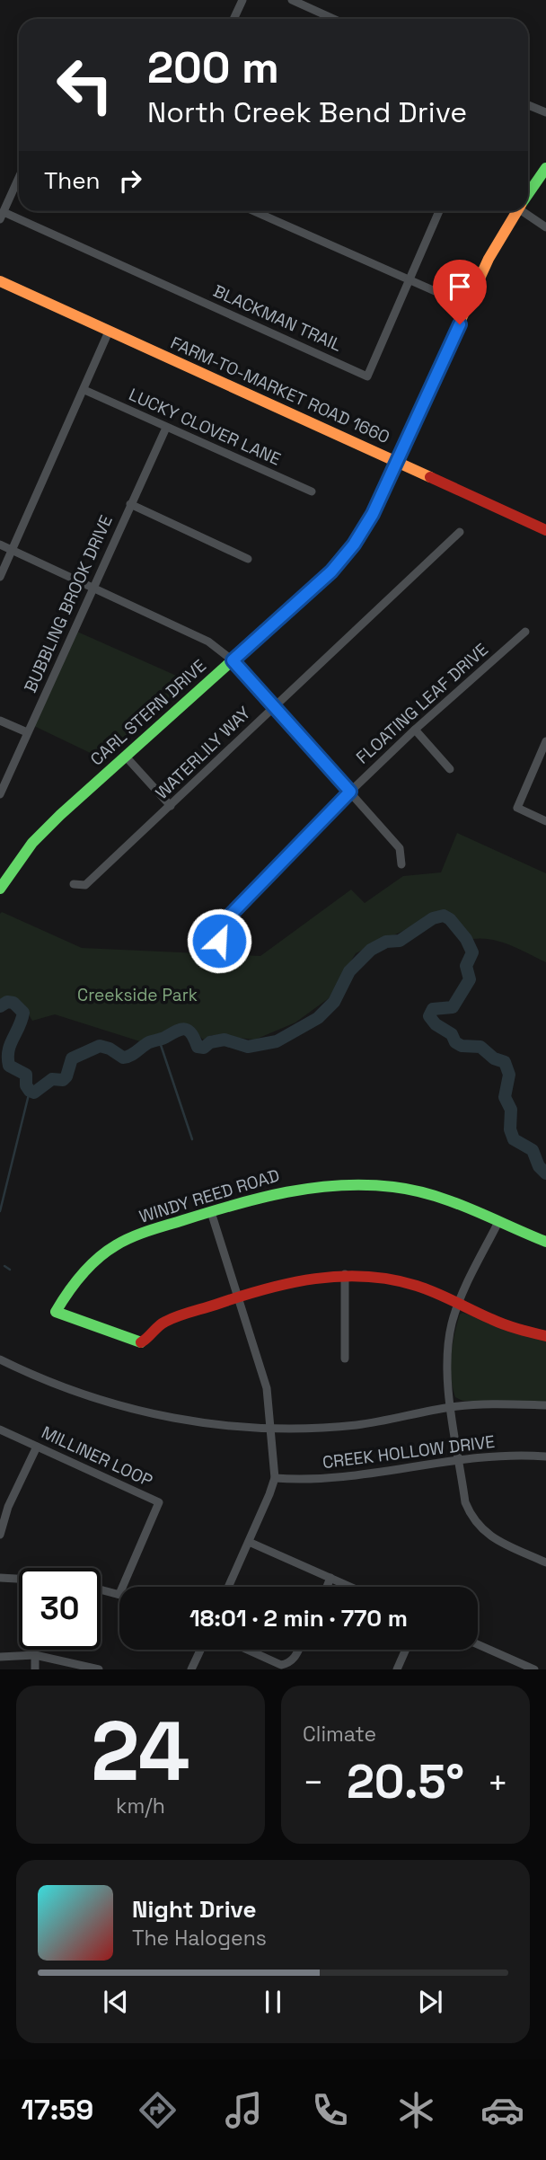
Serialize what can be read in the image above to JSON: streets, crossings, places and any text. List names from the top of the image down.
{
  "streets": {
    "street": [
      "BLACKMAN TRAIL",
      "FARM-TO-MARKET ROAD 1660",
      "LUCKY CLOVER LANE",
      "BUBBLING BROOK DRIVE",
      "FLOATING LEAF DRIVE",
      "CARL STERN DRIVE",
      "WATERLILY WAY",
      "WINDY REED ROAD",
      "CREEK HOLLOW DRIVE",
      "MILLINER LOOP"
    ]
  },
  "crossings": [
    ["FARM-TO-MARKET ROAD 1660", "CARL STERN DRIVE"],
    ["LUCKY CLOVER LANE", "BUBBLING BROOK DRIVE"]
  ],
  "parks": ["Creekside Park"],
  "page": {
    "turn": ["200 m", "North Creek Bend Drive"],
    "then": "Then",
    "limit": "30",
    "trip": "18:01 · 2 min · 770 m",
    "tile": [
      ["24", "km/h"],
      "Climate"
    ],
    "heat": ["−", "20.5°", "+"],
    "song": ["Night Drive", "The Halogens"],
    "tabs": "17:59"
  }
}
